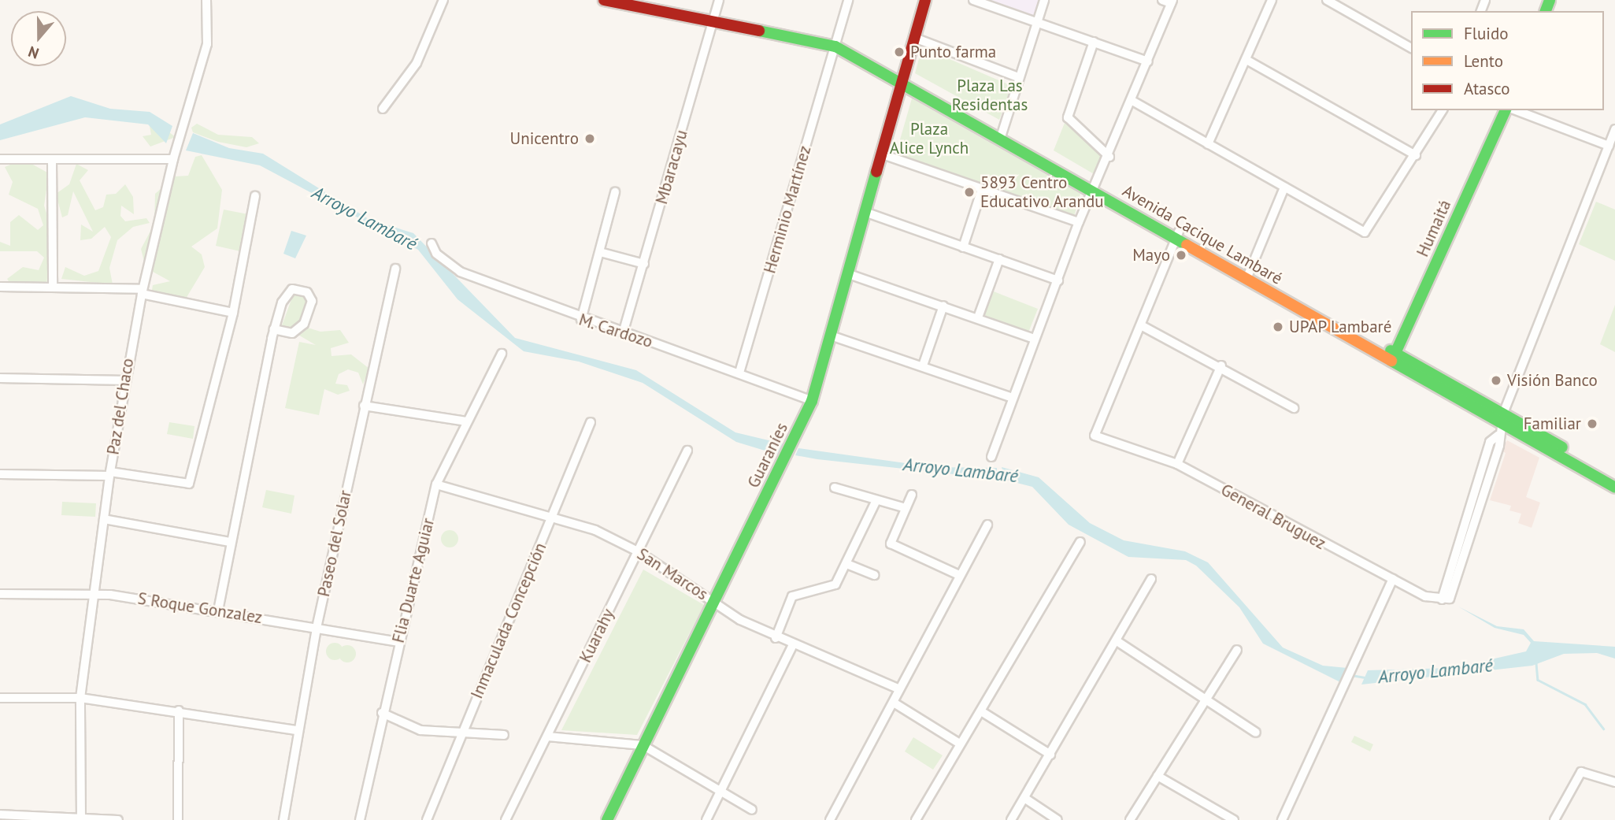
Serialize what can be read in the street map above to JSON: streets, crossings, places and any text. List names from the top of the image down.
{
  "streets": {
    "main road": ["Humaitá", "Avenida Cacique Lambaré", "Guaraníes"],
    "street": [
      "Mbaracayu",
      "Herminio Martínez",
      "M. Cardozo",
      "Paz del Chaco",
      "General Bruguez",
      "Paseo del Solar",
      "San Marcos",
      "Flia Duarte Aguiar",
      "S Roque Gonzalez",
      "Inmaculada Concepción",
      "Kuarahy"
    ]
  },
  "crossings": [
    ["Mbaracayu", "Avenida Cacique Lambaré"],
    ["Mbaracayu", "M. Cardozo"],
    ["Herminio Martínez", "Avenida Cacique Lambaré"],
    ["Herminio Martínez", "M. Cardozo"],
    ["Humaitá", "Avenida Cacique Lambaré"],
    ["Avenida Cacique Lambaré", "Guaraníes"],
    ["Avenida Cacique Lambaré", "General Bruguez"],
    ["M. Cardozo", "Guaraníes"],
    ["Paz del Chaco", "S Roque Gonzalez"],
    ["Guaraníes", "San Marcos"],
    ["Paseo del Solar", "S Roque Gonzalez"],
    ["San Marcos", "Flia Duarte Aguiar"],
    ["San Marcos", "Inmaculada Concepción"],
    ["San Marcos", "Kuarahy"],
    ["Flia Duarte Aguiar", "S Roque Gonzalez"]
  ],
  "water": ["Arroyo Lambaré"],
  "parks": ["Plaza Las Residentas", "Plaza Alice Lynch"],
  "places": [
    "Punto farma",
    "Unicentro",
    "5893 Centro Educativo Arandu",
    "Mayo",
    "UPAP Lambaré",
    "Visión Banco",
    "Familiar"
  ],
  "legend": ["Fluido", "Lento", "Atasco"],
  "north": "bottom"
}
